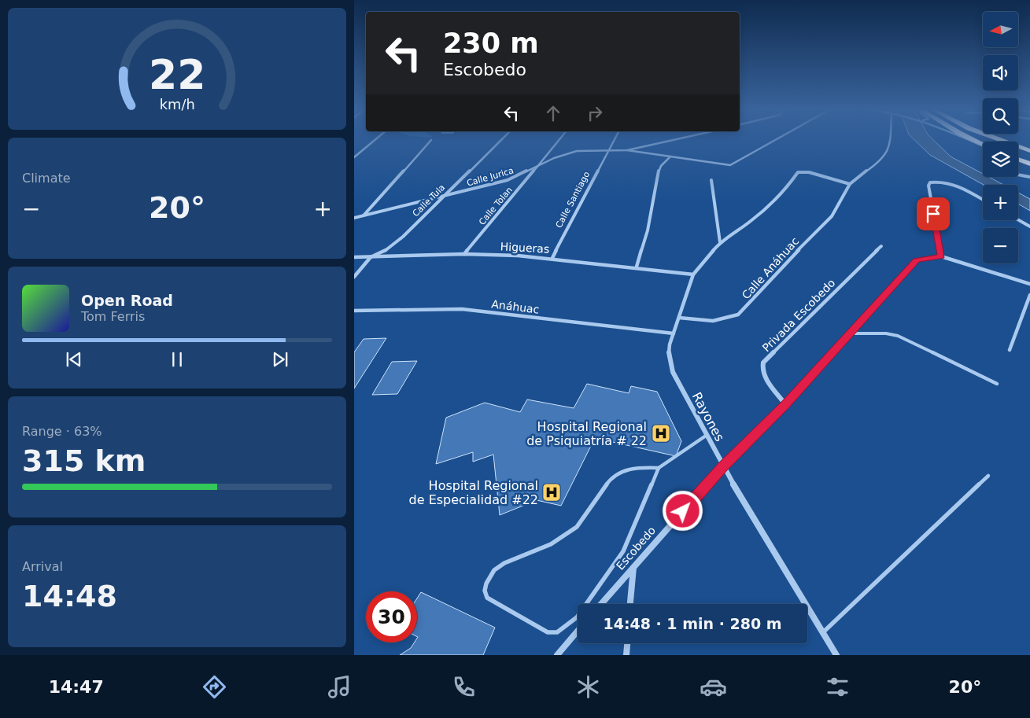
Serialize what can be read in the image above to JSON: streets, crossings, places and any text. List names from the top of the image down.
{
  "streets": {
    "street": [
      "Calle Jurica",
      "Calle Santiago",
      "Calle Tula",
      "Calle Tolan",
      "Higueras",
      "Calle Anáhuac",
      "Anáhuac",
      "Privada Escobedo",
      "Rayones",
      "Escobedo"
    ]
  },
  "crossings": [
    ["Calle Jurica", "Calle Santiago"],
    ["Calle Jurica", "Calle Tula"],
    ["Calle Jurica", "Calle Tolan"],
    ["Calle Santiago", "Higueras"],
    ["Calle Tula", "Higueras"],
    ["Calle Tolan", "Higueras"],
    ["Higueras", "Rayones"],
    ["Calle Anáhuac", "Rayones"],
    ["Anáhuac", "Rayones"],
    ["Privada Escobedo", "Escobedo"],
    ["Rayones", "Escobedo"]
  ],
  "places": {
    "hospital": ["Hospital Regional de Psiquiatría # 22", "Hospital Regional de Especialidad #22"]
  },
  "north": "left",
  "page": {
    "map_buttons": ["+", "−"],
    "turn": ["230 m", "Escobedo"],
    "tile": [
      "Climate",
      ["Range · 63%", "315 km"],
      ["Arrival", "14:48"]
    ],
    "heat": ["−", "20°", "+"],
    "song": ["Open Road", "Tom Ferris"],
    "limit": "30",
    "trip": "14:48 · 1 min · 280 m",
    "tabs": ["14:47", "20°"],
    "gauge": ["22", "km/h"]
  }
}
